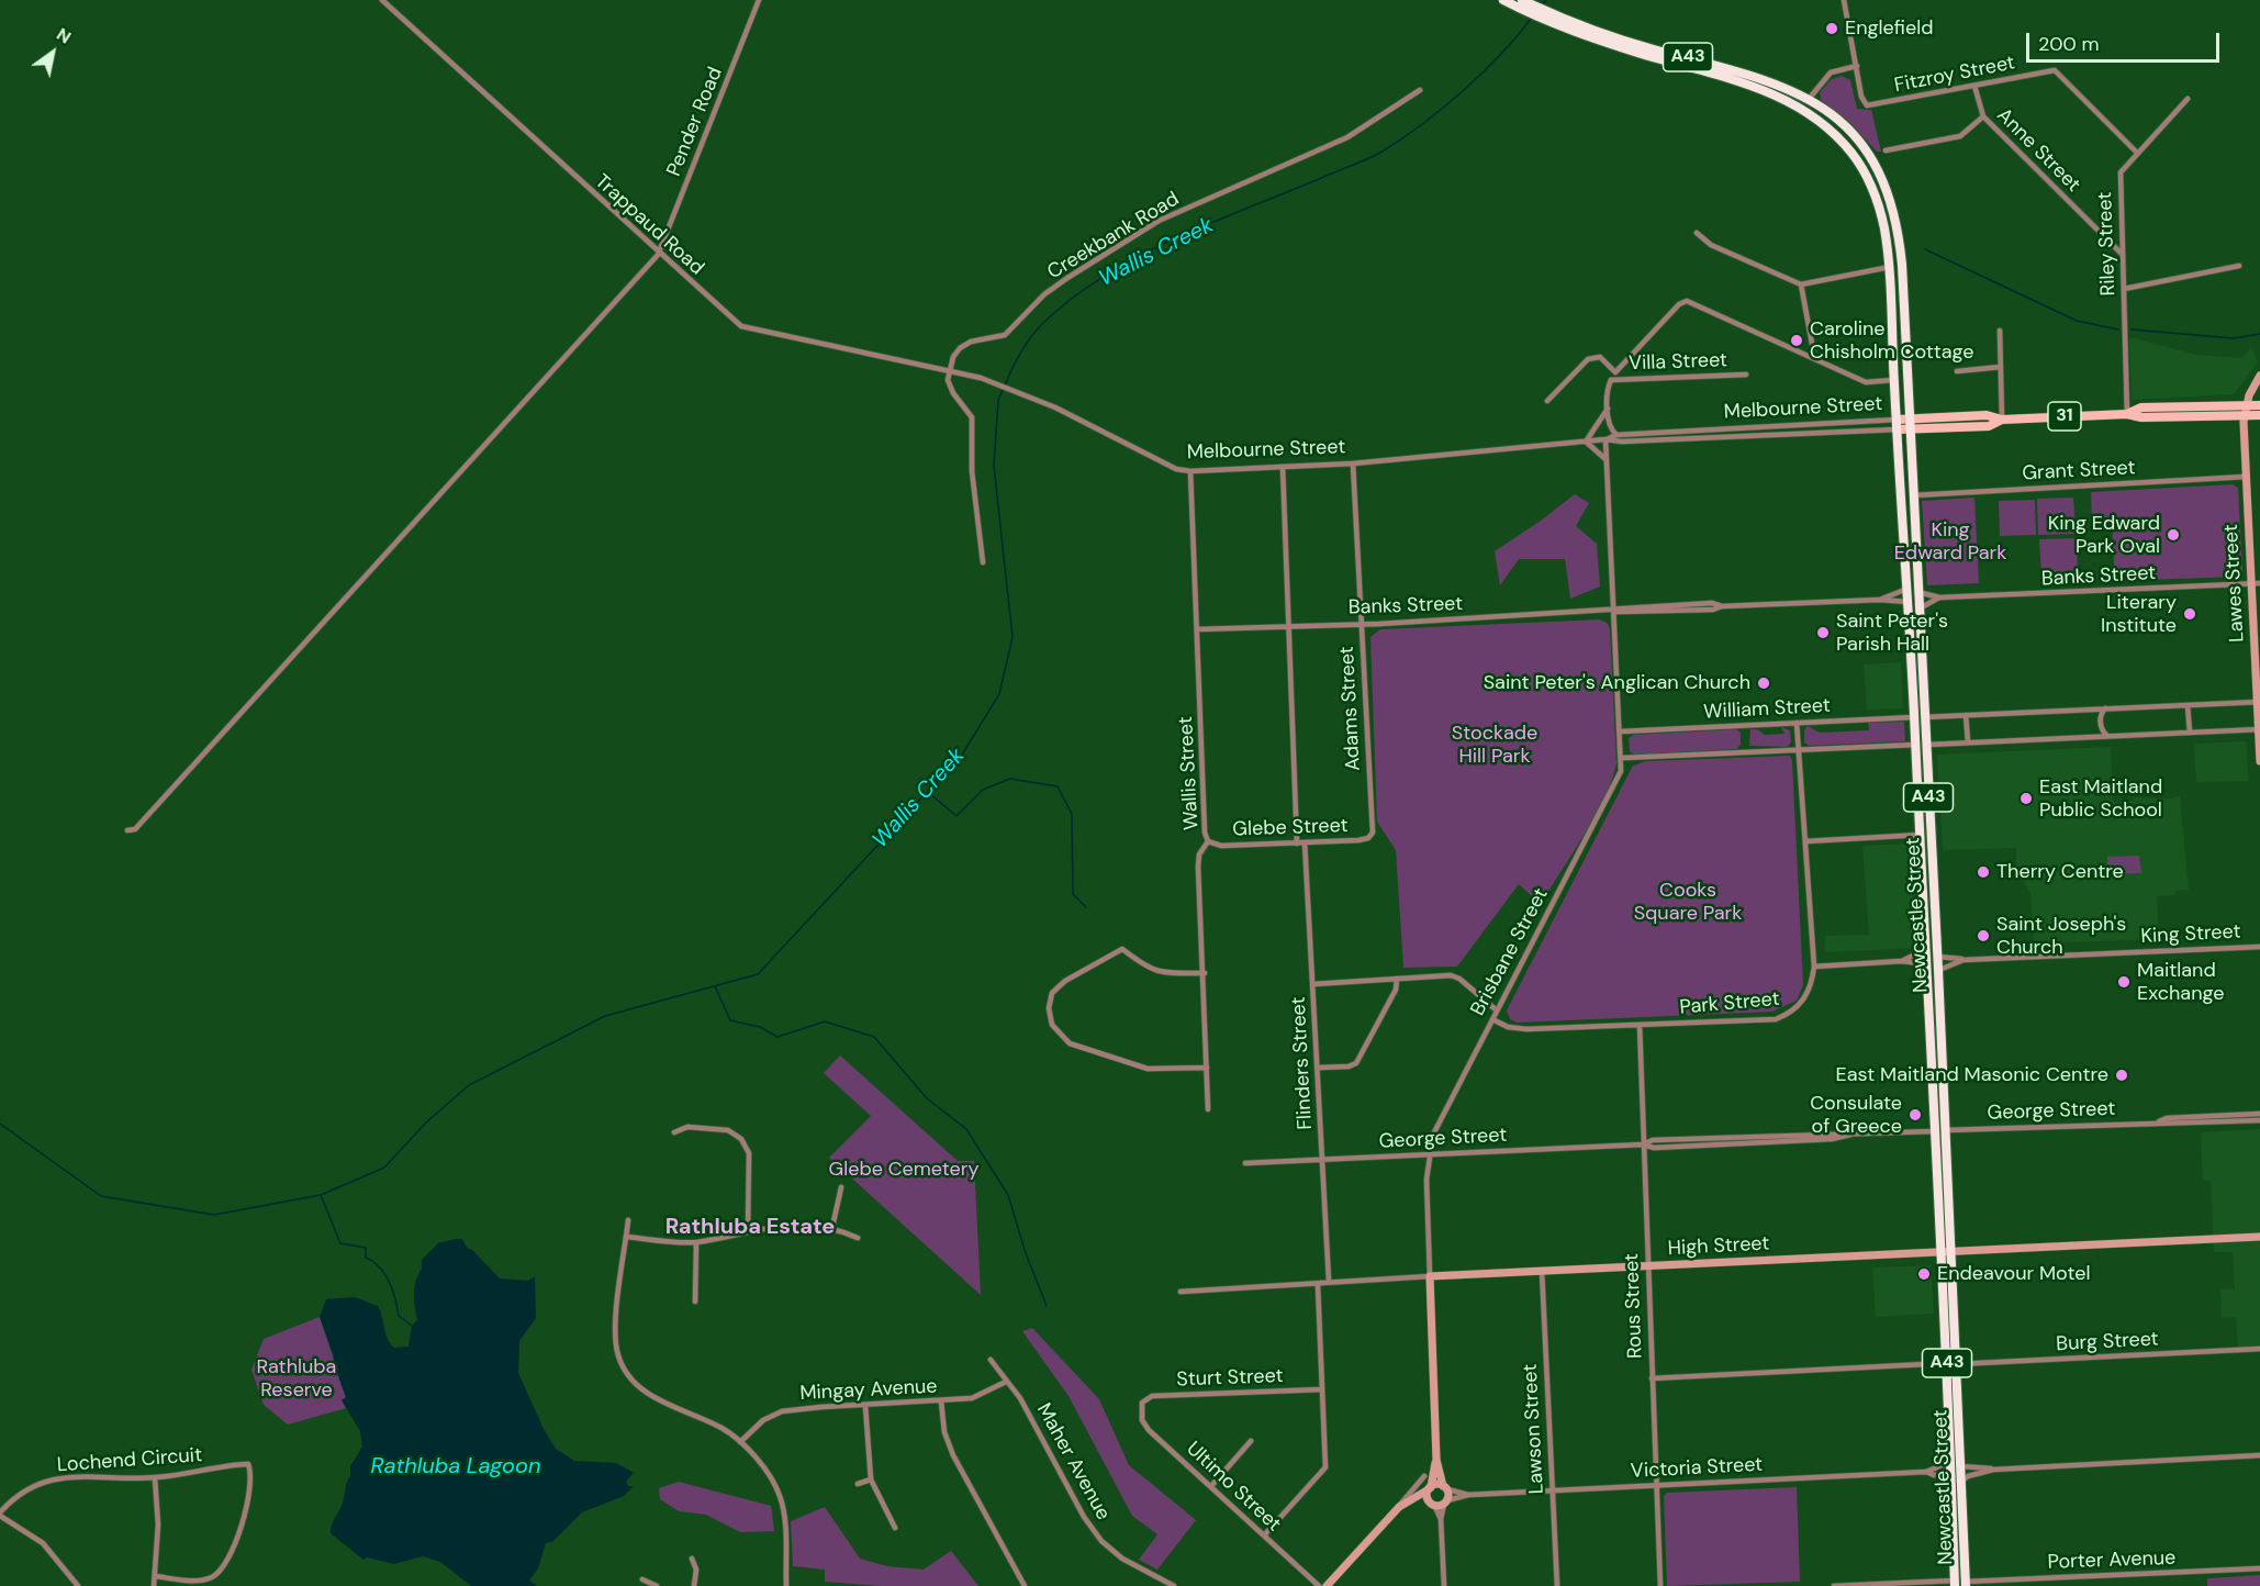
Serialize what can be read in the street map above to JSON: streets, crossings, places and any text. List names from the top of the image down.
{
  "streets": {
    "highway": ["A43", "Newcastle Street"],
    "main road": [
      "Melbourne Street",
      "31",
      "Lawes Street",
      "Brisbane Street",
      "High Street"
    ],
    "street": [
      "Fitzroy Street",
      "Pender Road",
      "Anne Street",
      "Trappaud Road",
      "Creekbank Road",
      "Riley Street",
      "Villa Street",
      "Grant Street",
      "Banks Street",
      "Adams Street",
      "William Street",
      "Wallis Street",
      "Glebe Street",
      "King Street",
      "Park Street",
      "Flinders Street",
      "George Street",
      "Rous Street",
      "Burg Street",
      "Sturt Street",
      "Mingay Avenue",
      "Lawson Street",
      "Lochend Circuit",
      "Maher Avenue",
      "Victoria Street",
      "Ultimo Street",
      "Porter Avenue"
    ]
  },
  "crossings": [
    ["A43", "Newcastle Street"],
    ["Fitzroy Street", "Anne Street"],
    ["Fitzroy Street", "Riley Street"],
    ["Pender Road", "Trappaud Road"],
    ["Anne Street", "Riley Street"],
    ["Trappaud Road", "Creekbank Road"],
    ["Trappaud Road", "Melbourne Street"],
    ["Creekbank Road", "Melbourne Street"],
    ["Riley Street", "Melbourne Street"],
    ["Melbourne Street", "Lawes Street"],
    ["Melbourne Street", "Adams Street"],
    ["Melbourne Street", "Wallis Street"],
    ["Melbourne Street", "Newcastle Street"],
    ["Melbourne Street", "Brisbane Street"],
    ["Grant Street", "Lawes Street"],
    ["Grant Street", "Newcastle Street"],
    ["Banks Street", "Lawes Street"],
    ["Banks Street", "Adams Street"],
    ["Banks Street", "Wallis Street"],
    ["Banks Street", "Newcastle Street"],
    ["Banks Street", "Brisbane Street"],
    ["Adams Street", "Glebe Street"],
    ["William Street", "Newcastle Street"],
    ["William Street", "Brisbane Street"],
    ["William Street", "Park Street"],
    ["Wallis Street", "Glebe Street"],
    ["Glebe Street", "Flinders Street"],
    ["Newcastle Street", "King Street"],
    ["Newcastle Street", "George Street"],
    ["Newcastle Street", "High Street"],
    ["Newcastle Street", "Burg Street"],
    ["Newcastle Street", "Victoria Street"],
    ["Newcastle Street", "Porter Avenue"],
    ["Brisbane Street", "Park Street"],
    ["Brisbane Street", "George Street"],
    ["Brisbane Street", "High Street"],
    ["Brisbane Street", "Victoria Street"],
    ["Park Street", "Rous Street"],
    ["Flinders Street", "George Street"],
    ["Flinders Street", "High Street"],
    ["George Street", "Rous Street"],
    ["High Street", "Rous Street"],
    ["High Street", "Lawson Street"],
    ["Rous Street", "Burg Street"],
    ["Rous Street", "Victoria Street"],
    ["Sturt Street", "Ultimo Street"],
    ["Mingay Avenue", "Maher Avenue"],
    ["Lawson Street", "Victoria Street"]
  ],
  "districts": ["Rathluba Estate"],
  "water": ["Wallis Creek", "Rathluba Lagoon"],
  "parks": [
    "King Edward Park",
    "Stockade Hill Park",
    "Cooks Square Park",
    "Glebe Cemetery",
    "Rathluba Reserve"
  ],
  "places": [
    "Englefield",
    "Caroline Chisholm Cottage",
    "King Edward Park Oval",
    "Literary Institute",
    "Saint Peter's Parish Hall",
    "Saint Peter's Anglican Church",
    "East Maitland Public School",
    "Therry Centre",
    "Saint Joseph's Church",
    "Maitland Exchange",
    "East Maitland Masonic Centre",
    "Consulate of Greece",
    "Endeavour Motel"
  ],
  "scale_bar": "200 m",
  "north": "top right"
}
